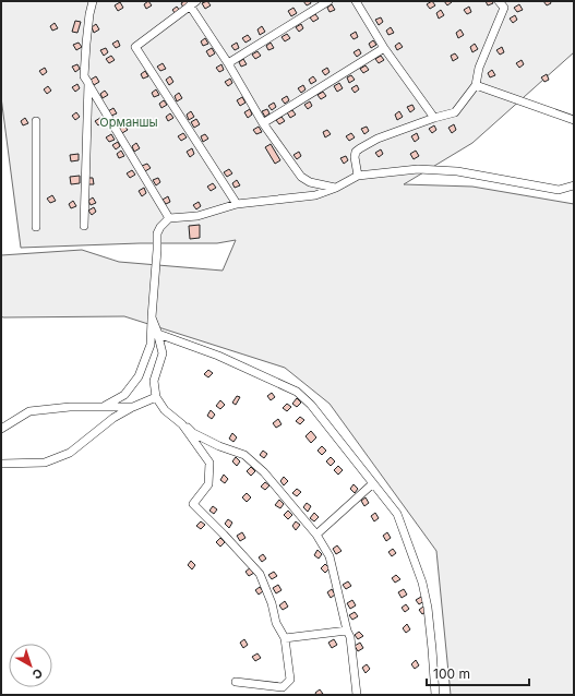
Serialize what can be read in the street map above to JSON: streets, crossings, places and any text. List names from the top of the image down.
{
  "parks": ["Орманшы"],
  "scale_bar": "100 m",
  "north": "bottom right"
}
